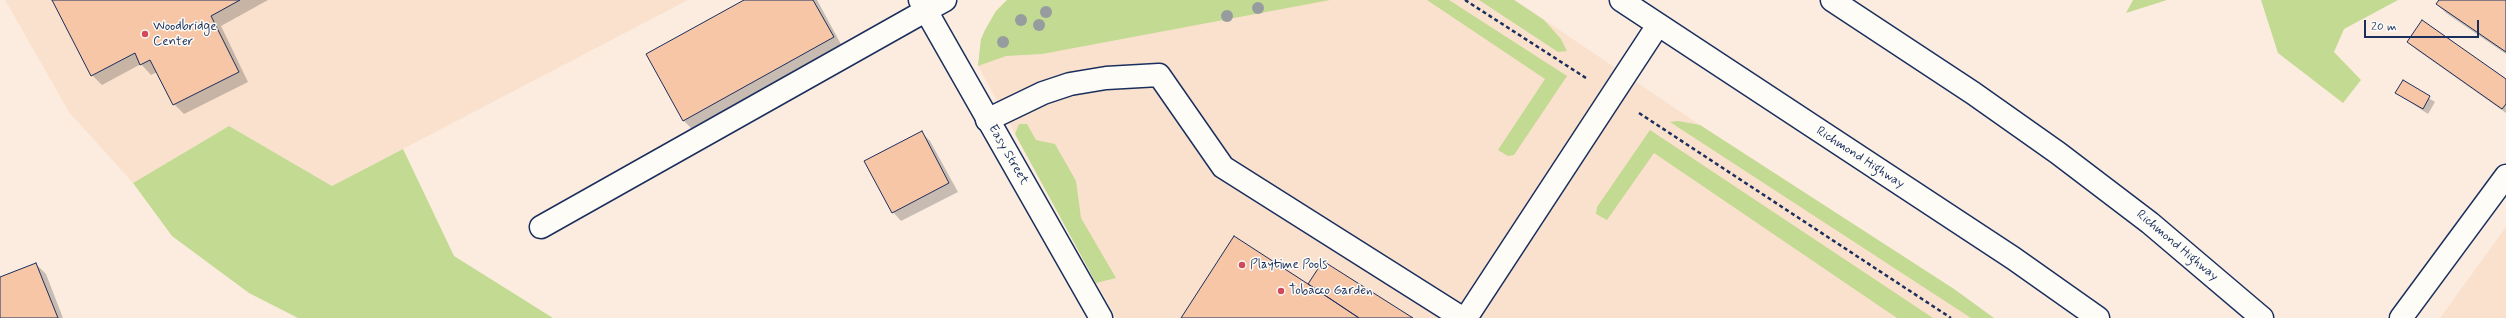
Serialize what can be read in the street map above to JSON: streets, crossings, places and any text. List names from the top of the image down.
{
  "streets": {
    "main road": ["Easy Street", "Richmond Highway"]
  },
  "places": ["Woodbridge Center", "Playtime Pools", "Tobacco Garden"],
  "scale_bar": "20 m"
}
